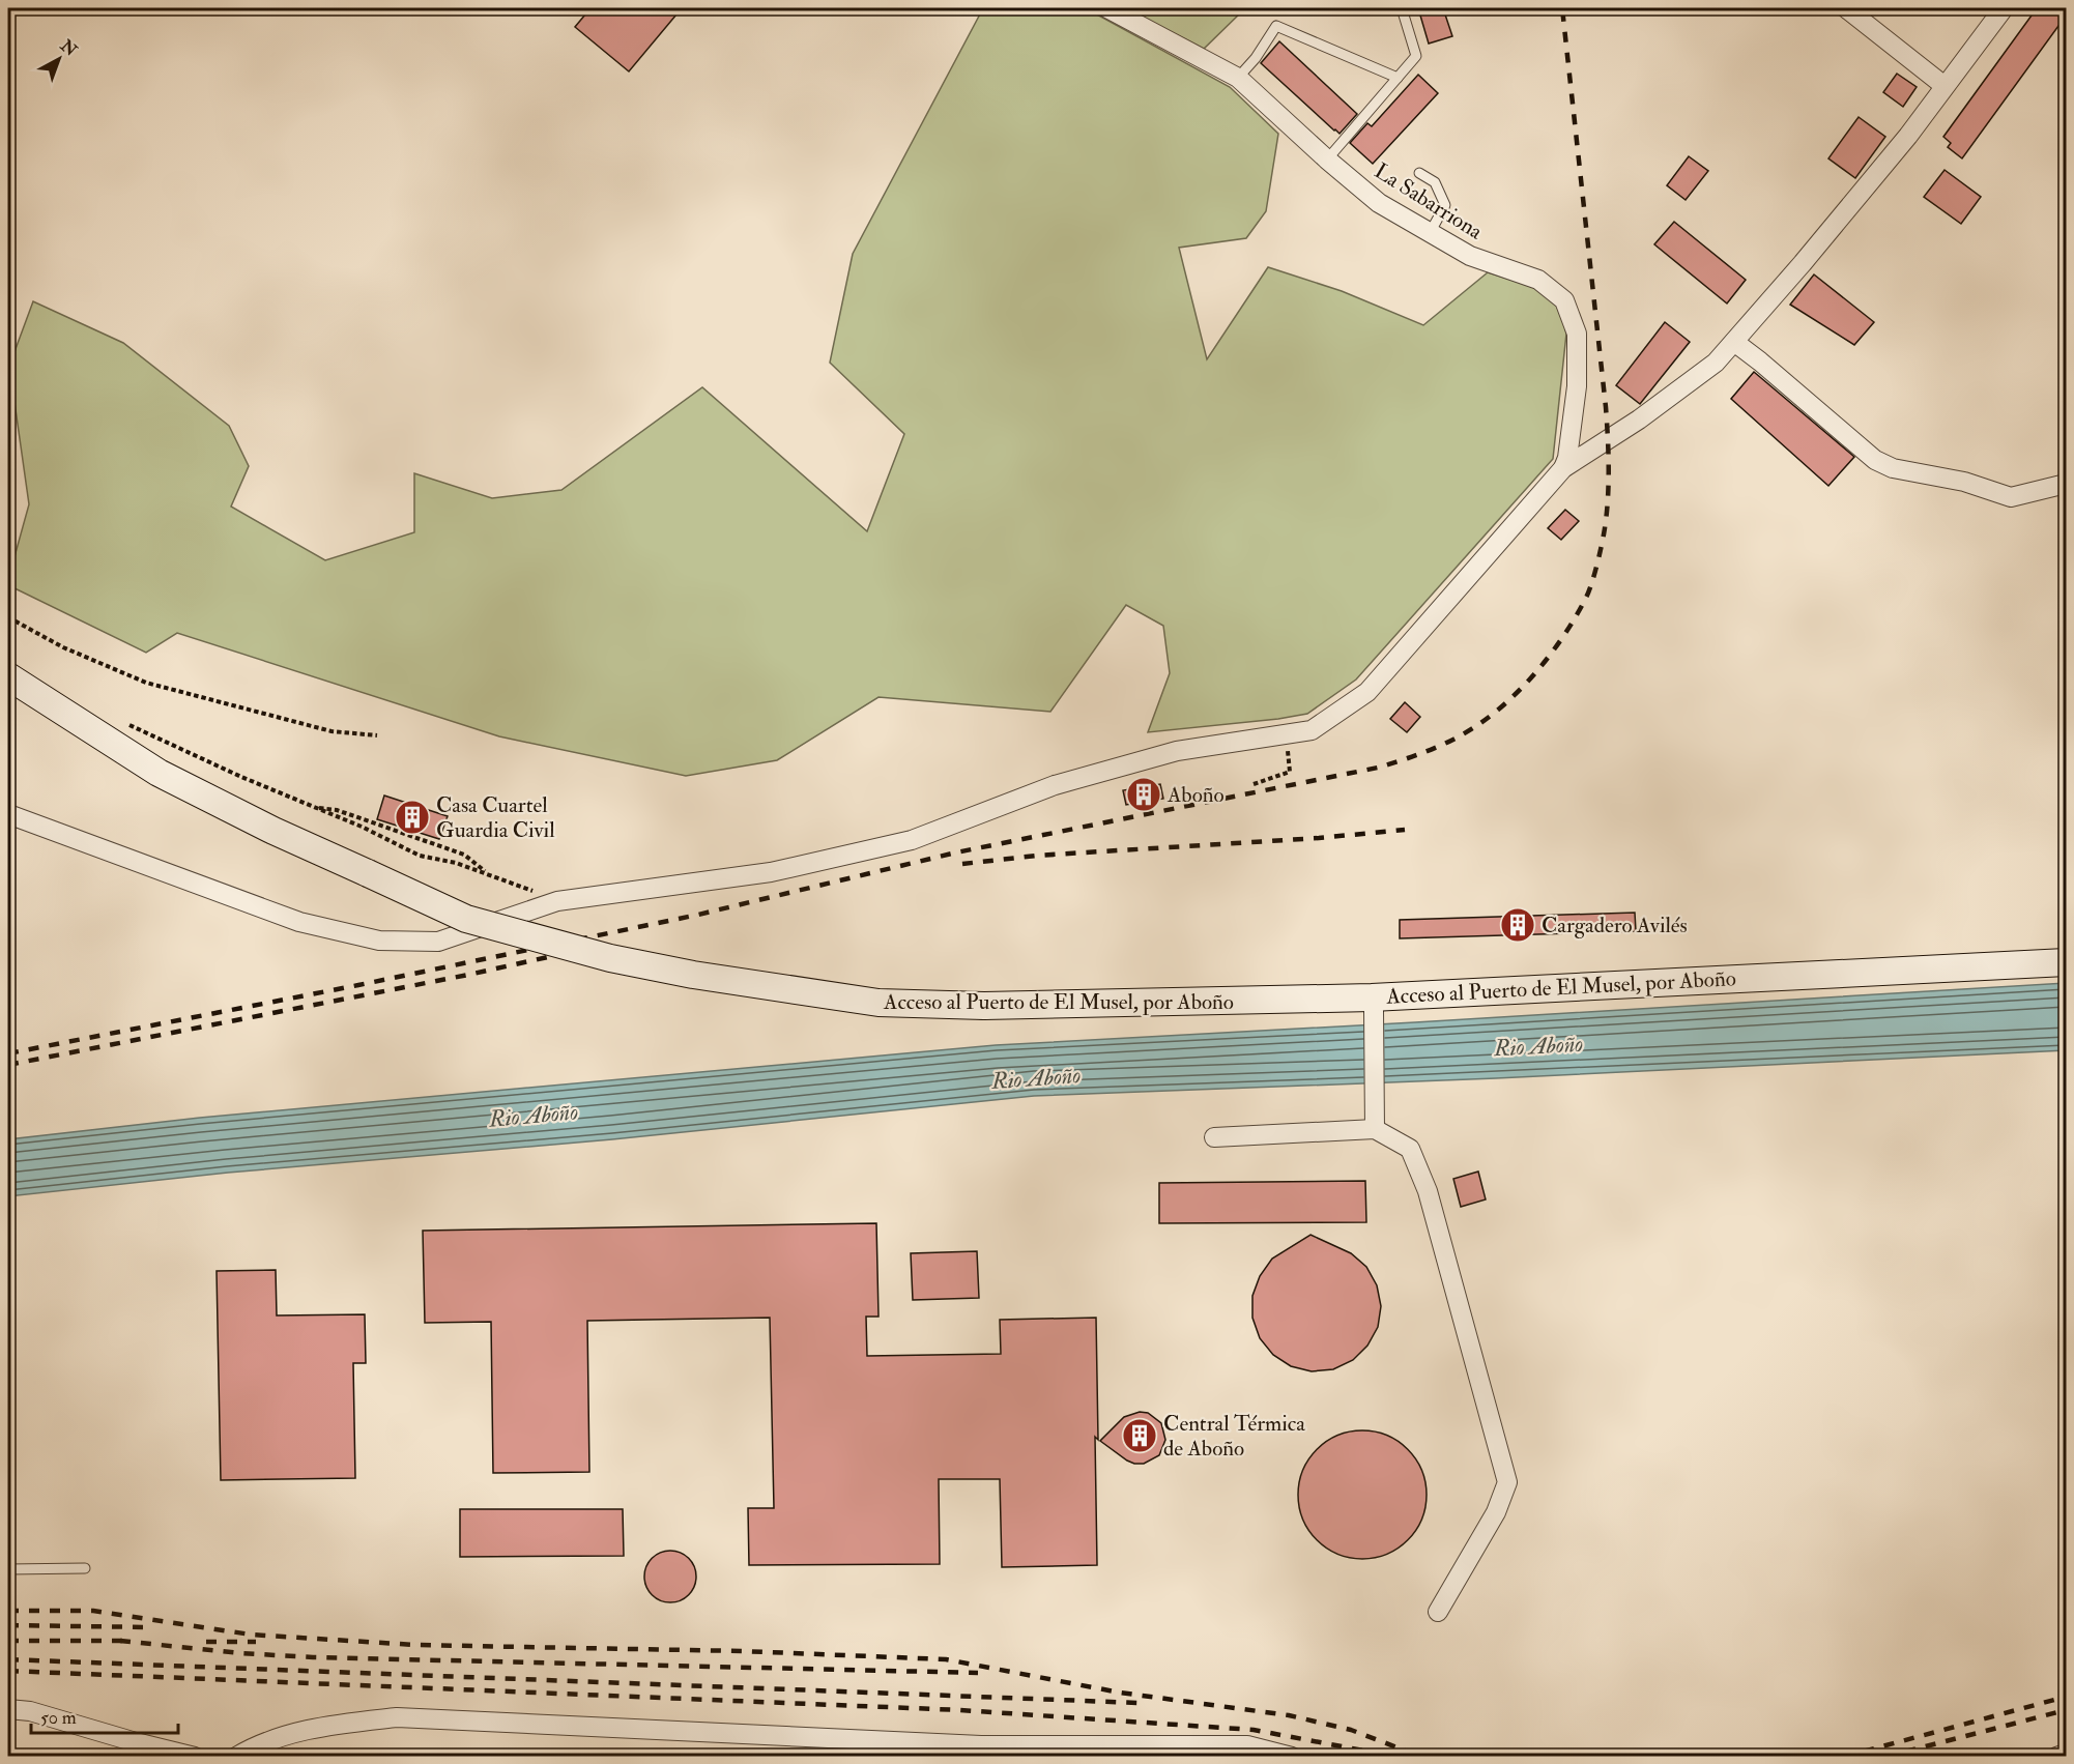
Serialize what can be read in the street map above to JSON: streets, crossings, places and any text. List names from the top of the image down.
{
  "streets": {
    "street": ["La Sabarriona", "Acceso al Puerto de El Musel, por Aboño"]
  },
  "water": ["Rio Aboño"],
  "places": {
    "building": [
      "Aboño",
      "Casa Cuartel Guardia Civil",
      "Cargadero Avilés",
      "Central Térmica de Aboño"
    ]
  },
  "scale_bar": "50 m",
  "north": "top right"
}
